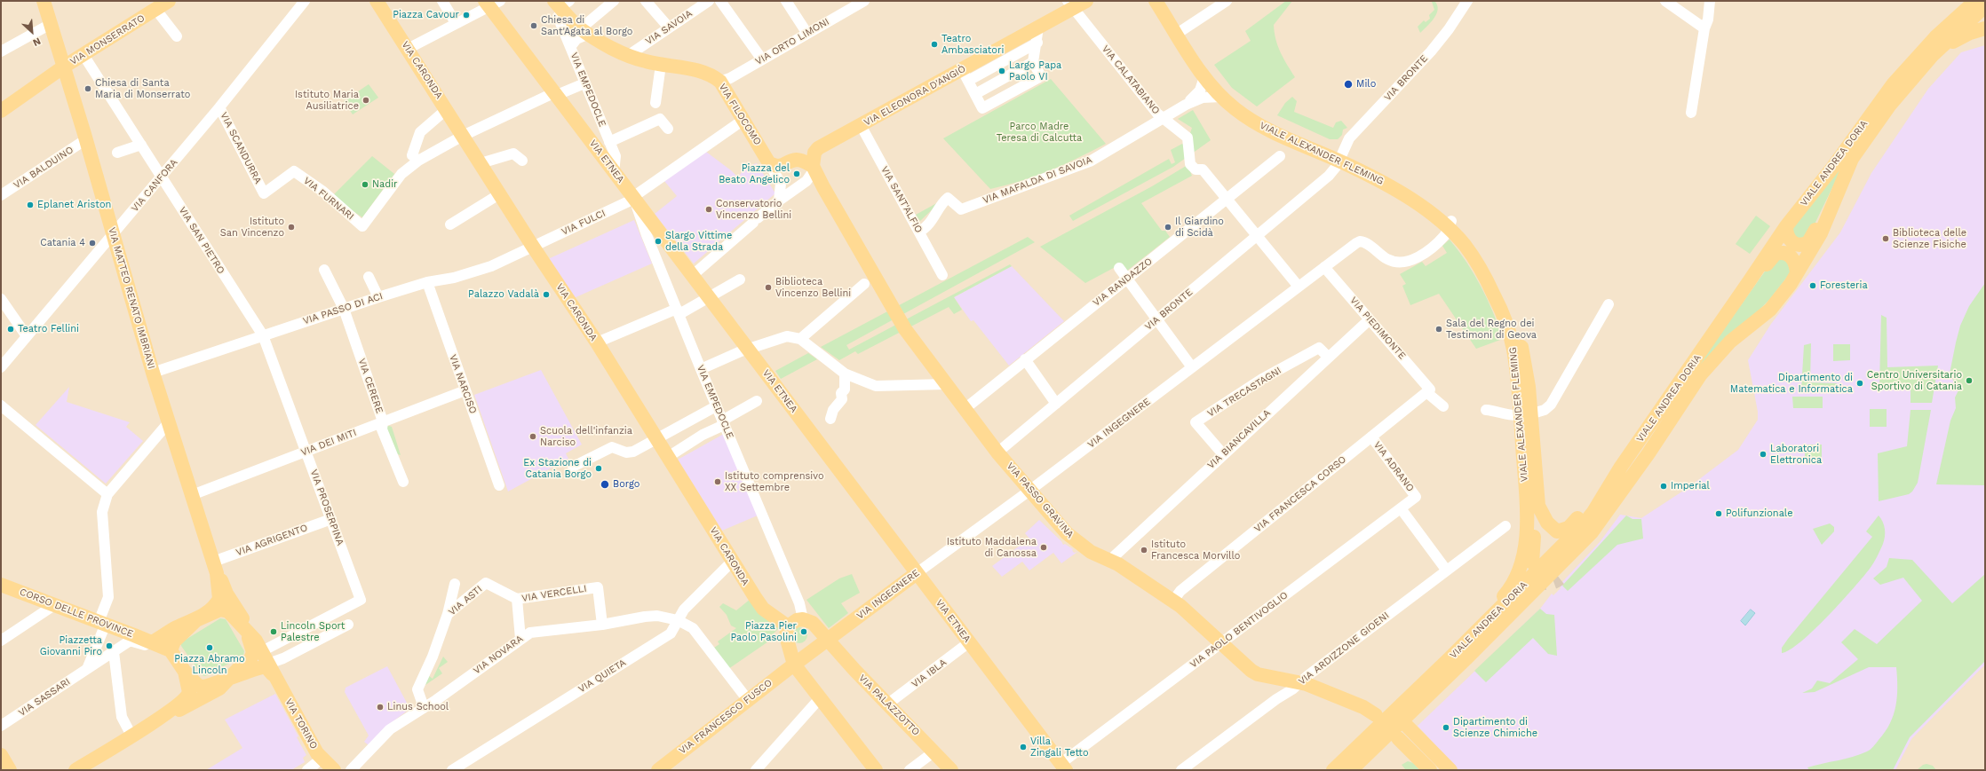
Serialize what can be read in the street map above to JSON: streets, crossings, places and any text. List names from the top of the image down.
{
  "streets": {
    "main road": [
      "VIA MONSERRATO",
      "VIA CARONDA",
      "VIA ELEONORA D'ANGIÒ",
      "VIA FILOCOMO",
      "VIALE ALEXANDER FLEMING",
      "VIA ETNEA",
      "VIALE ANDREA DORIA",
      "VIA MATTEO RENATO IMBRIANI",
      "VIA INGEGNERE",
      "VIA PASSO GRAVINA",
      "CORSO DELLE PROVINCE",
      "VIA PALAZZOTTO",
      "VIA FRANCESCO FUSCO",
      "VIA TORINO"
    ],
    "street": [
      "VIA SAVOIA",
      "VIA ORTO LIMONI",
      "VIA BRONTE",
      "VIA CALATABIANO",
      "VIA EMPEDOCLE",
      "VIA SCANDURRA",
      "VIA BALDUINO",
      "VIA MAFALDA DI SAVOIA",
      "VIA CANFORA",
      "VIA FURNARI",
      "VIA SANT'ALFIO",
      "VIA FULCI",
      "VIA SAN PIETRO",
      "VIA RANDAZZO",
      "VIA PASSO DI ACI",
      "VIA PIEDIMONTE",
      "VIA NARCISO",
      "VIA CERERE",
      "VIA TRECASTAGNI",
      "VIA BIANCAVILLA",
      "VIA DEI MITI",
      "VIA ADRANO",
      "VIA FRANCESCA CORSO",
      "VIA PROSERPINA",
      "VIA AGRIGENTO",
      "VIA VERCELLI",
      "VIA ASTI",
      "VIA PAOLO BENTIVOGLIO",
      "VIA ARDIZZONE GIOENI",
      "VIA NOVARA",
      "VIA IBLA",
      "VIA QUIETA",
      "VIA SASSARI"
    ]
  },
  "crossings": [
    ["VIA SAVOIA", "VIA FILOCOMO"],
    ["VIA MONSERRATO", "VIA SAN PIETRO"],
    ["VIA MONSERRATO", "VIA MATTEO RENATO IMBRIANI"],
    ["VIA ORTO LIMONI", "VIA FILOCOMO"],
    ["VIA CARONDA", "VIA FURNARI"],
    ["VIA CARONDA", "VIA FULCI"],
    ["VIA CARONDA", "VIA PASSO DI ACI"],
    ["VIA CARONDA", "VIA QUIETA"],
    ["VIA BRONTE", "VIA CALATABIANO"],
    ["VIA BRONTE", "VIALE ALEXANDER FLEMING"],
    ["VIA BRONTE", "VIA PASSO GRAVINA"],
    ["VIA CALATABIANO", "VIA ELEONORA D'ANGIÒ"],
    ["VIA CALATABIANO", "VIA MAFALDA DI SAVOIA"],
    ["VIA CALATABIANO", "VIA RANDAZZO"],
    ["VIA CALATABIANO", "VIA INGEGNERE"],
    ["VIA EMPEDOCLE", "VIA FILOCOMO"],
    ["VIA EMPEDOCLE", "VIA ETNEA"],
    ["VIA EMPEDOCLE", "VIA FURNARI"],
    ["VIA EMPEDOCLE", "VIA FULCI"],
    ["VIA EMPEDOCLE", "VIA PALAZZOTTO"],
    ["VIA ELEONORA D'ANGIÒ", "VIA SANT'ALFIO"],
    ["VIA FILOCOMO", "VIA FULCI"],
    ["VIA SCANDURRA", "VIA CANFORA"],
    ["VIA SCANDURRA", "VIA FURNARI"],
    ["VIALE ALEXANDER FLEMING", "VIALE ANDREA DORIA"],
    ["VIALE ALEXANDER FLEMING", "VIA INGEGNERE"],
    ["VIA ETNEA", "VIA FURNARI"],
    ["VIA ETNEA", "VIA FULCI"],
    ["VIA ETNEA", "VIA INGEGNERE"],
    ["VIA ETNEA", "VIA PAOLO BENTIVOGLIO"],
    ["VIA ETNEA", "VIA IBLA"],
    ["VIA BALDUINO", "VIA MATTEO RENATO IMBRIANI"],
    ["VIA MAFALDA DI SAVOIA", "VIA SANT'ALFIO"],
    ["VIA CANFORA", "VIA SAN PIETRO"],
    ["VIA CANFORA", "VIA MATTEO RENATO IMBRIANI"],
    ["VIA FULCI", "VIA PASSO DI ACI"],
    ["VIA SAN PIETRO", "VIA PASSO DI ACI"],
    ["VIA SAN PIETRO", "VIA PROSERPINA"],
    ["VIA RANDAZZO", "VIA PASSO GRAVINA"],
    ["VIA MATTEO RENATO IMBRIANI", "VIA PASSO DI ACI"],
    ["VIA MATTEO RENATO IMBRIANI", "VIA DEI MITI"],
    ["VIA MATTEO RENATO IMBRIANI", "VIA AGRIGENTO"],
    ["VIA PASSO DI ACI", "VIA NARCISO"],
    ["VIA PASSO DI ACI", "VIA CERERE"],
    ["VIA PASSO DI ACI", "VIA PROSERPINA"],
    ["VIA PIEDIMONTE", "VIA INGEGNERE"],
    ["VIA PIEDIMONTE", "VIA BIANCAVILLA"],
    ["VIA PIEDIMONTE", "VIA FRANCESCA CORSO"],
    ["VIA NARCISO", "VIA DEI MITI"],
    ["VIA CERERE", "VIA DEI MITI"],
    ["VIA TRECASTAGNI", "VIA BIANCAVILLA"],
    ["VIA INGEGNERE", "VIA PASSO GRAVINA"],
    ["VIA INGEGNERE", "VIA PALAZZOTTO"],
    ["VIA INGEGNERE", "VIA FRANCESCO FUSCO"],
    ["VIA BIANCAVILLA", "VIA PASSO GRAVINA"],
    ["VIA DEI MITI", "VIA PROSERPINA"],
    ["VIA ADRANO", "VIA FRANCESCA CORSO"],
    ["VIA ADRANO", "VIA PAOLO BENTIVOGLIO"],
    ["VIA FRANCESCA CORSO", "VIA PASSO GRAVINA"],
    ["VIA PASSO GRAVINA", "VIA PAOLO BENTIVOGLIO"],
    ["VIA PASSO GRAVINA", "VIA ARDIZZONE GIOENI"],
    ["VIA PROSERPINA", "VIA AGRIGENTO"],
    ["VIA VERCELLI", "VIA ASTI"],
    ["VIA VERCELLI", "VIA NOVARA"],
    ["VIA ASTI", "VIA NOVARA"],
    ["CORSO DELLE PROVINCE", "VIA SASSARI"],
    ["CORSO DELLE PROVINCE", "VIA TORINO"],
    ["VIA NOVARA", "VIA QUIETA"],
    ["VIA NOVARA", "VIA FRANCESCO FUSCO"],
    ["VIA IBLA", "VIA PALAZZOTTO"],
    ["VIA SASSARI", "VIA TORINO"]
  ],
  "parks": ["Parco Madre Teresa di Calcutta"],
  "places": [
    "Piazza Cavour",
    "Chiesa di Sant'Agata al Borgo",
    "Teatro Ambasciatori",
    "Largo Papa Paolo VI",
    "Milo",
    "Chiesa di Santa Maria di Monserrato",
    "Istituto Maria Ausiliatrice",
    "Piazza del Beato Angelico",
    "Nadir",
    "Eplanet Ariston",
    "Conservatorio Vincenzo Bellini",
    "Istituto San Vincenzo",
    "Il Giardino di Scidà",
    "Biblioteca delle Scienze Fisiche",
    "Slargo Vittime della Strada",
    "Catania 4",
    "Foresteria",
    "Biblioteca Vincenzo Bellini",
    "Palazzo Vadalà",
    "Teatro Fellini",
    "Sala del Regno dei Testimoni di Geova",
    "Centro Universitario Sportivo di Catania",
    "Dipartimento di Matematica e Informatica",
    "Scuola dell'infanzia Narciso",
    "Laboratori Elettronica",
    "Ex Stazione di Catania Borgo",
    "Istituto comprensivo XX Settembre",
    "Borgo",
    "Imperial",
    "Polifunzionale",
    "Istituto Maddalena di Canossa",
    "Istituto Francesca Morvillo",
    "Lincoln Sport Palestre",
    "Piazza Pier Paolo Pasolini",
    "Piazzetta Giovanni Piro",
    "Piazza Abramo Lincoln",
    "Linus School",
    "Dipartimento di Scienze Chimiche",
    "Villa Zingali Tetto"
  ],
  "north": "bottom right"
}
